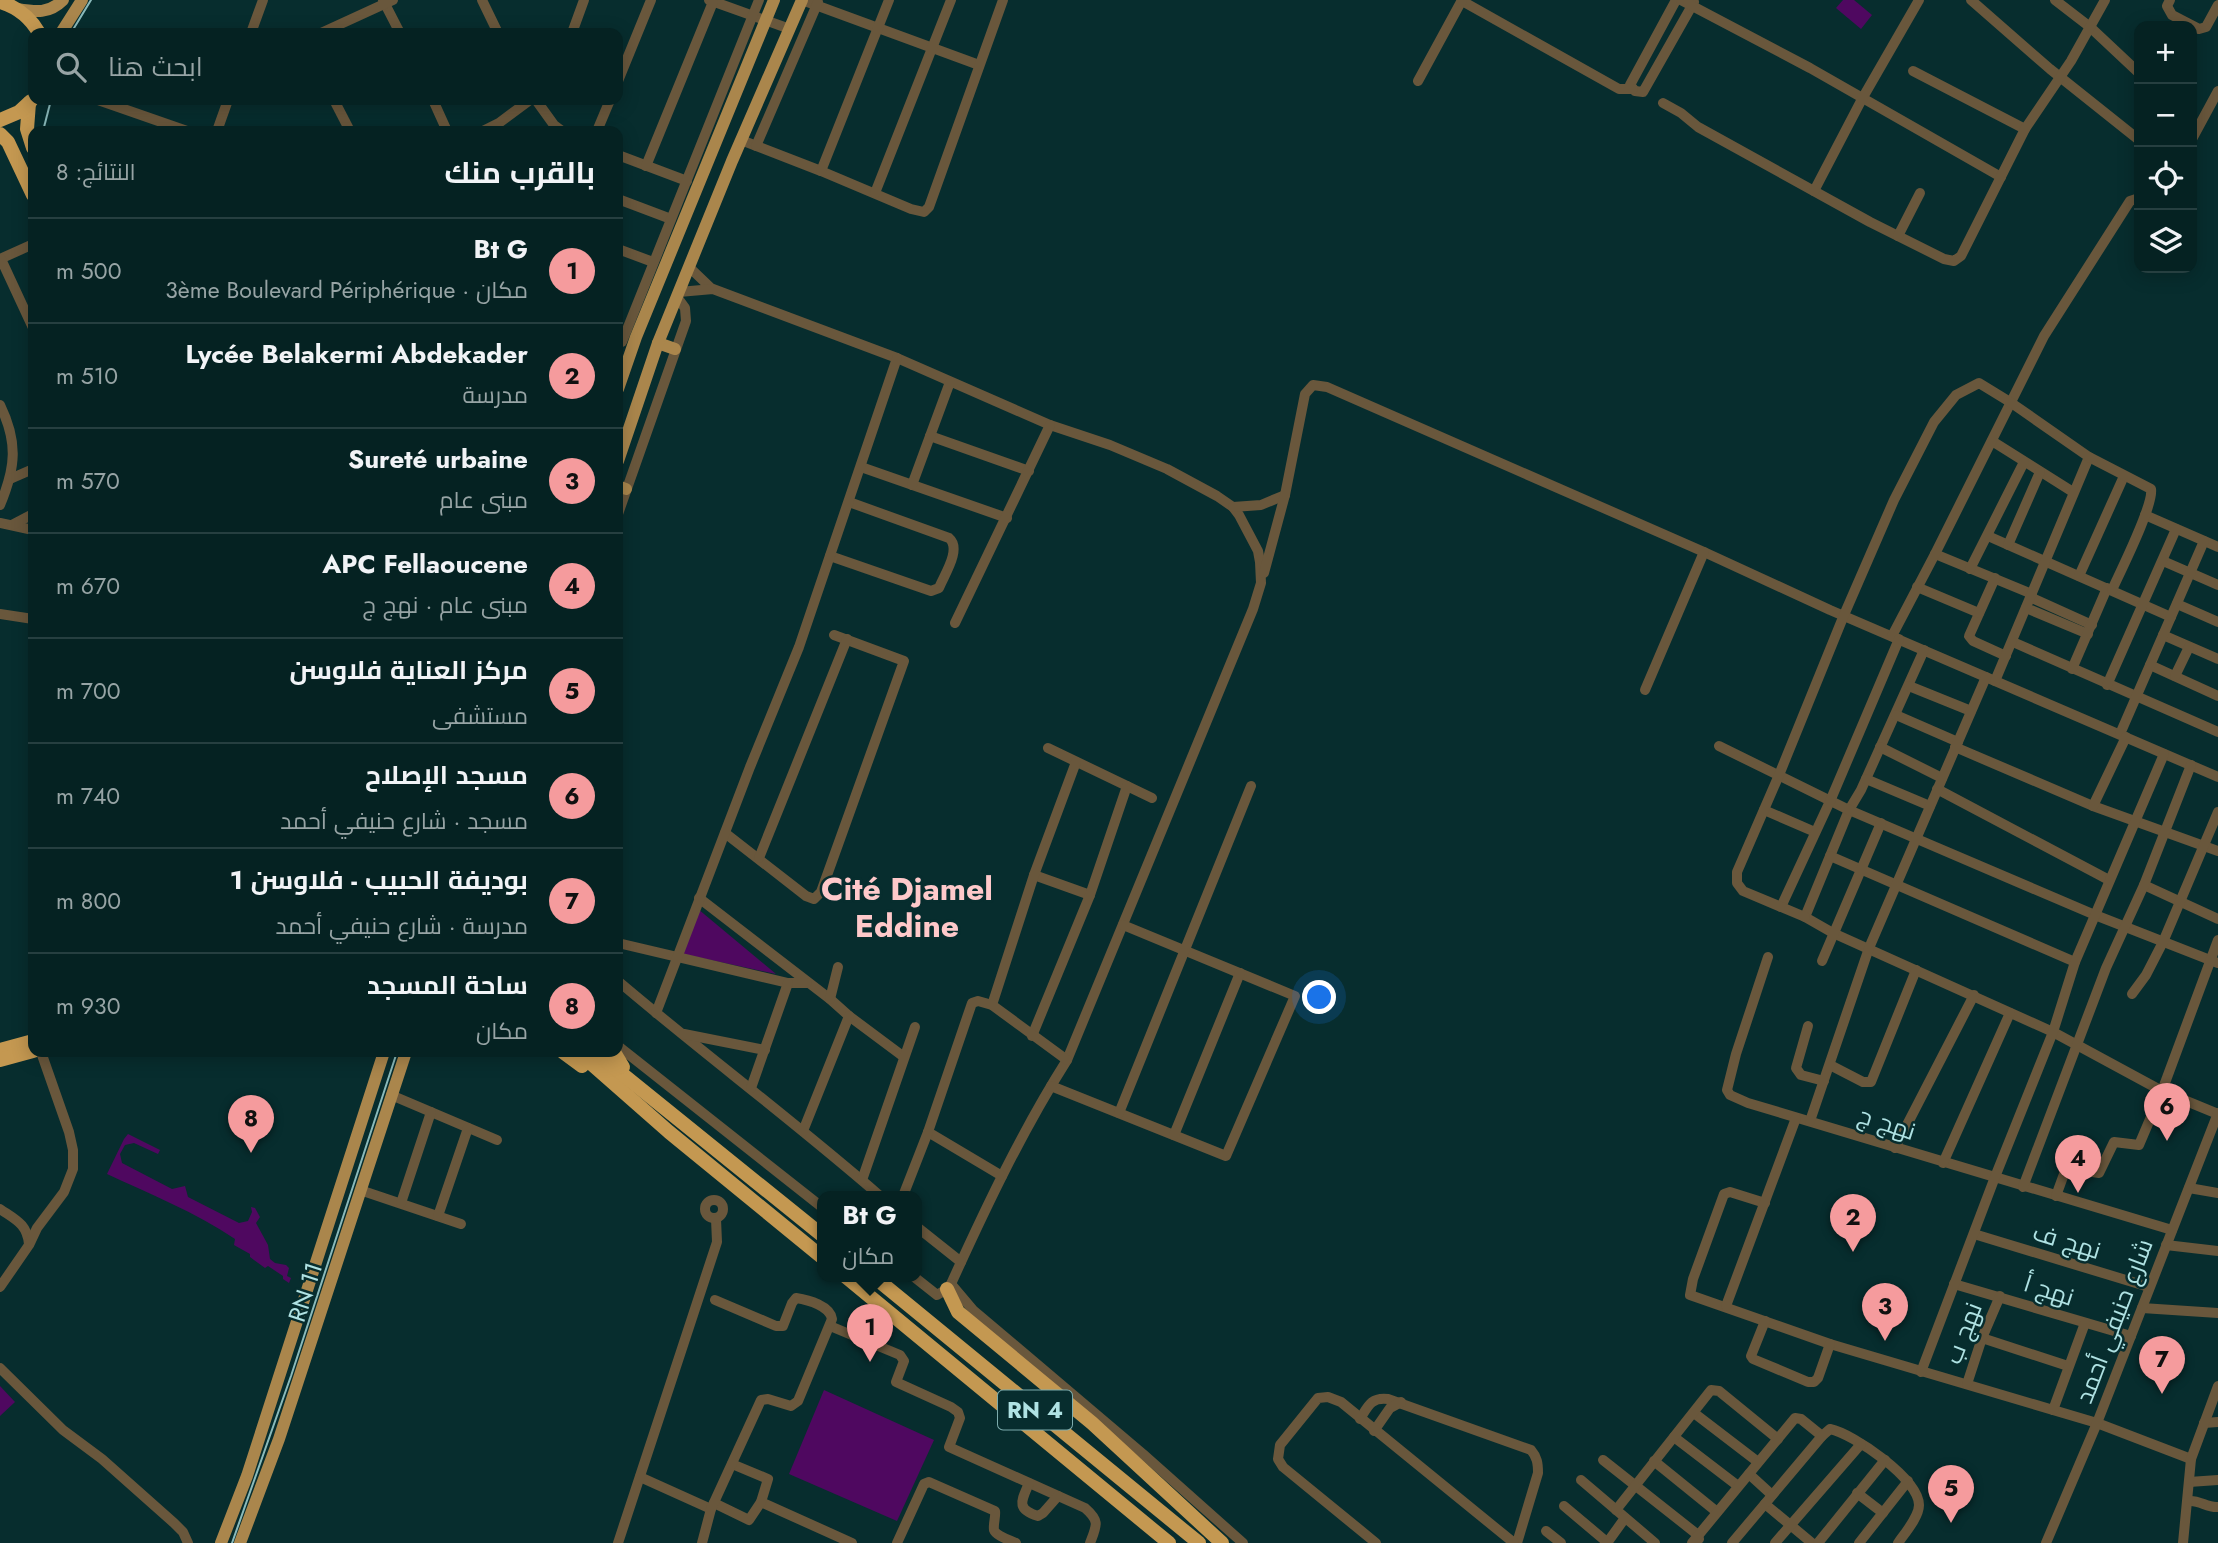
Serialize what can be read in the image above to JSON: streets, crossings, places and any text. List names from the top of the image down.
{
  "streets": {
    "highway": ["RN 4"],
    "main road": ["RN 11"],
    "street": [
      "نهج ج",
      "نهج ف",
      "نهج أ",
      "شارع حنيفي أحمد",
      "نهج ب"
    ]
  },
  "crossings": [
    ["نهج ج", "شارع حنيفي أحمد"],
    ["نهج ف", "شارع حنيفي أحمد"],
    ["نهج أ", "شارع حنيفي أحمد"],
    ["نهج أ", "نهج ب"]
  ],
  "districts": ["Cité Djamel Eddine"],
  "page": {
    "map_buttons": ["+", "−"],
    "search": "ابحث هنا",
    "heading": ["بالقرب منك", "النتائج: 8"],
    "list": [
      {
        "mark": "1",
        "name": "Bt G",
        "note": "مكان · 3ème Boulevard Périphérique",
        "value": "500 m"
      },
      {
        "mark": "2",
        "name": "Lycée Belakermi Abdekader",
        "note": "مدرسة",
        "value": "510 m"
      },
      {
        "mark": "3",
        "name": "Sureté urbaine",
        "note": "مبنى عام",
        "value": "570 m"
      },
      {
        "mark": "4",
        "name": "APC Fellaoucene",
        "note": "مبنى عام · نهج ج",
        "value": "670 m"
      },
      {
        "mark": "5",
        "name": "مركز العناية فلاوسن",
        "note": "مستشفى",
        "value": "700 m"
      },
      {
        "mark": "6",
        "name": "مسجد اﻹصلاح",
        "note": "مسجد · شارع حنيفي أحمد",
        "value": "740 m"
      },
      {
        "mark": "7",
        "name": "بوديفة الحبيب - فلاوسن 1",
        "note": "مدرسة · شارع حنيفي أحمد",
        "value": "800 m"
      },
      {
        "mark": "8",
        "name": "ساحة المسجد",
        "note": "مكان",
        "value": "930 m"
      }
    ],
    "pins": [
      "6",
      "8",
      "4",
      "2",
      "3",
      "1",
      "7",
      "5"
    ],
    "popup": ["Bt G", "مكان"]
  }
}
